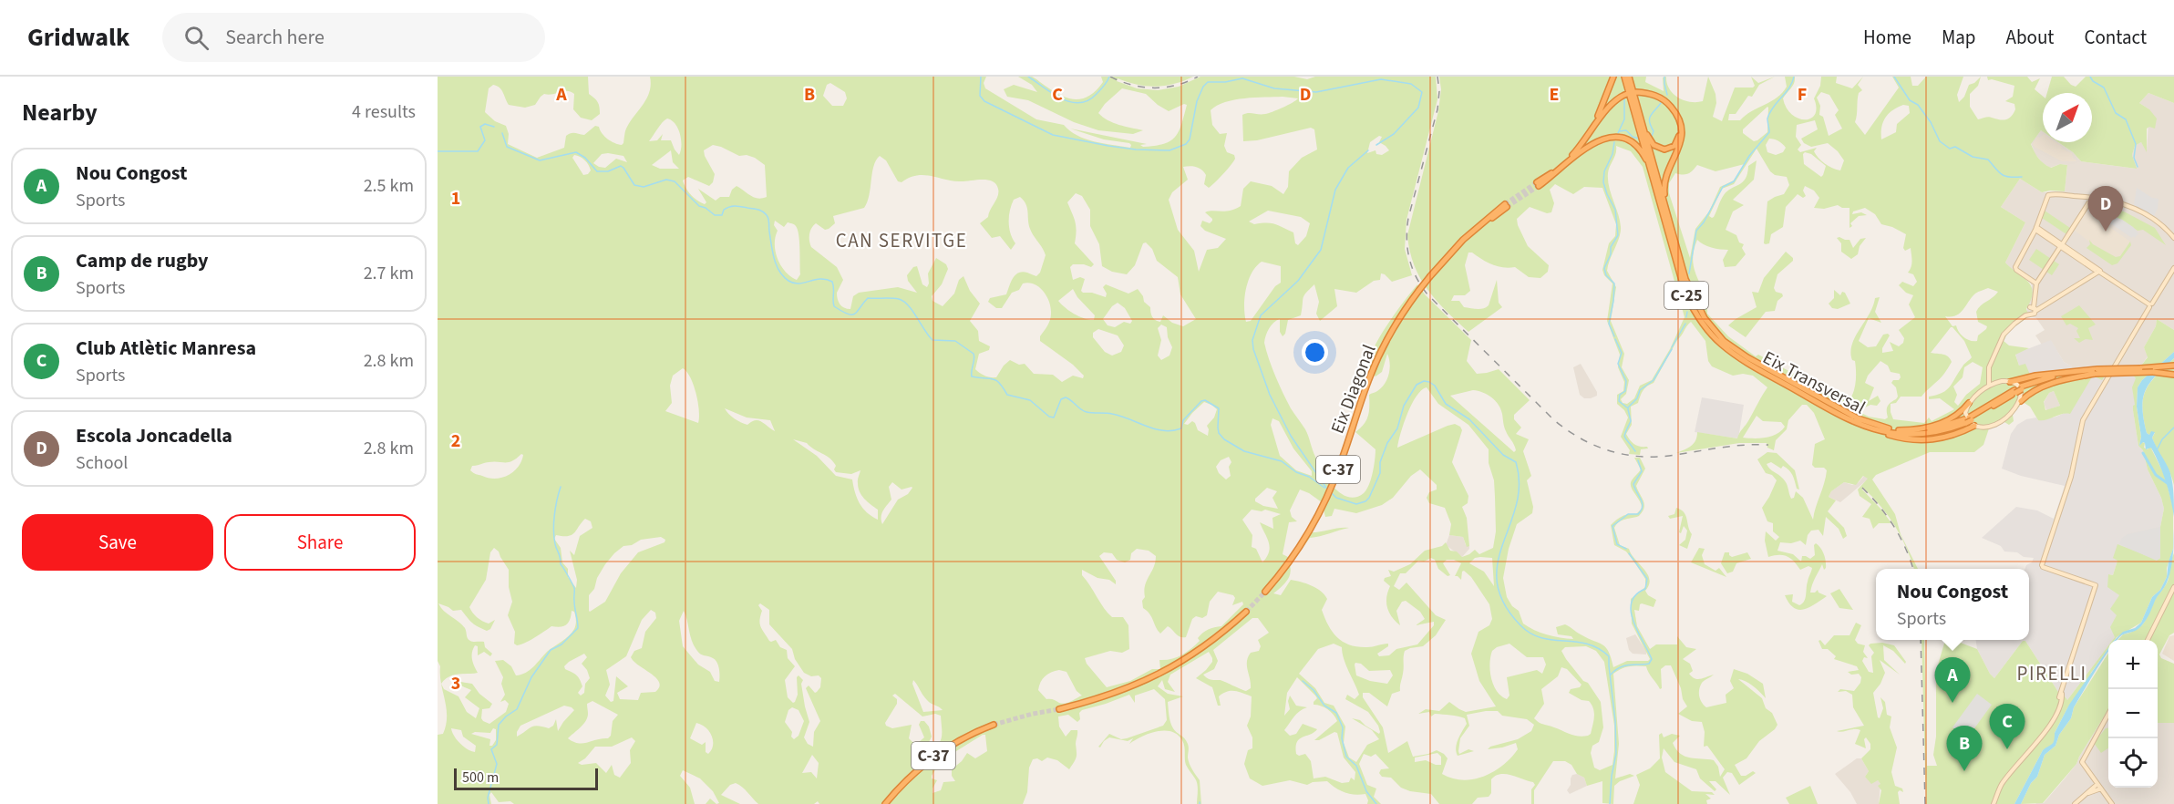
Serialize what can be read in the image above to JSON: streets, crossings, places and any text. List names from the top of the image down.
{
  "streets": {
    "highway": [
      "C-25",
      "Eix Transversal",
      "Eix Diagonal",
      "C-37"
    ]
  },
  "districts": ["CAN SERVITGE", "PIRELLI"],
  "scale_bar": "500 m",
  "north": "top right",
  "page": {
    "header": "Gridwalk",
    "search": "Search here",
    "nav": [
      "Home",
      "Map",
      "About",
      "Contact"
    ],
    "heading": ["Nearby", "4 results"],
    "list": [
      {
        "mark": "A",
        "name": "Nou Congost",
        "note": "Sports",
        "value": "2.5 km"
      },
      {
        "mark": "B",
        "name": "Camp de rugby",
        "note": "Sports",
        "value": "2.7 km"
      },
      {
        "mark": "C",
        "name": "Club Atlètic Manresa",
        "note": "Sports",
        "value": "2.8 km"
      },
      {
        "mark": "D",
        "name": "Escola Joncadella",
        "note": "School",
        "value": "2.8 km"
      }
    ],
    "pins": [
      "D",
      "A",
      "C",
      "B"
    ],
    "buttons": ["Save", "Share"],
    "popup": ["Nou Congost", "Sports"],
    "map_buttons": ["+", "−"],
    "scale": "500 m"
  },
  "grid": {
    "columns": [
      "A",
      "B",
      "C",
      "D",
      "E",
      "F"
    ],
    "rows": ["1", "2", "3"]
  }
}
